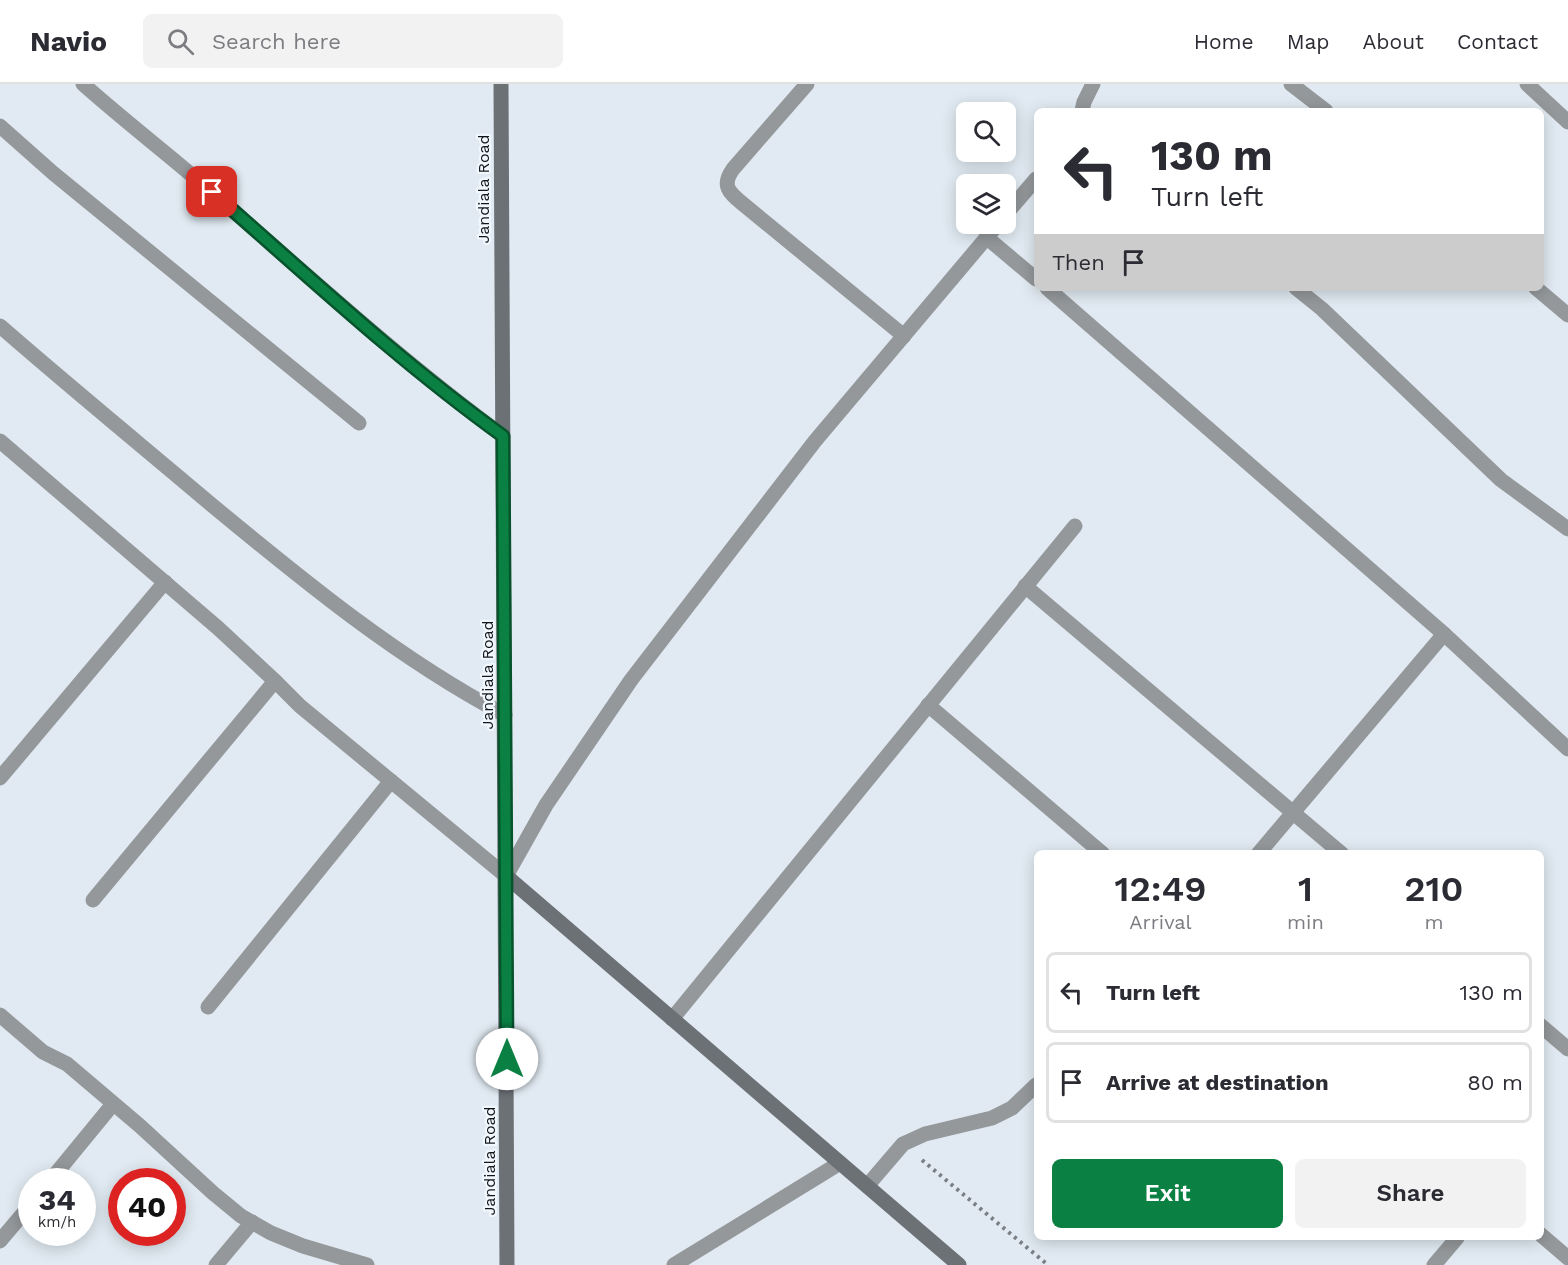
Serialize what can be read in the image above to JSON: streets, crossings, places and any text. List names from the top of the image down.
{
  "streets": {
    "main road": ["Jandiala Road"]
  },
  "page": {
    "header": "Navio",
    "search": "Search here",
    "nav": [
      "Home",
      "Map",
      "About",
      "Contact"
    ],
    "turn": ["130 m", "Turn left"],
    "then": "Then",
    "eta": [
      "12:49",
      "Arrival",
      "1",
      "min",
      "210",
      "m"
    ],
    "list": [
      {
        "name": "Turn left",
        "value": "130 m"
      },
      {
        "name": "Arrive at destination",
        "value": "80 m"
      }
    ],
    "buttons": ["Exit", "Share"],
    "speed": "34 km/h",
    "limit": "40"
  }
}
